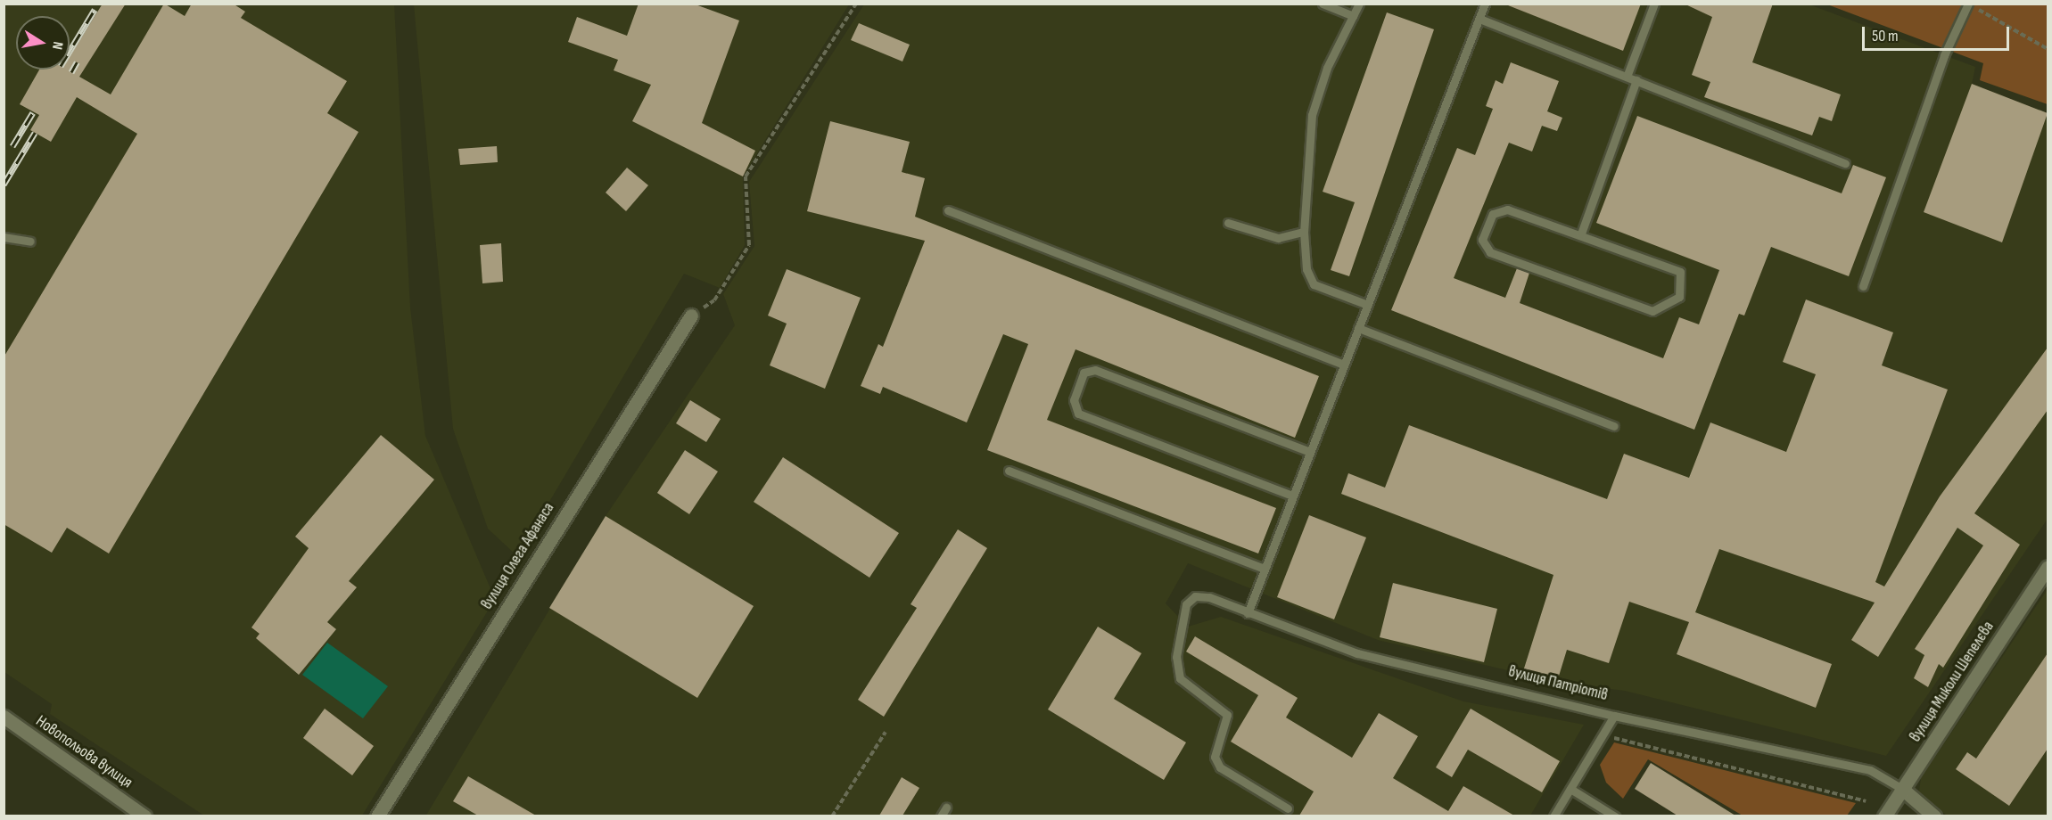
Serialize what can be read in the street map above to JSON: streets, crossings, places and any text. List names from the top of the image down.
{
  "streets": {
    "street": [
      "вулиця Олега Афанаса",
      "вулиця Миколи Шепелєва",
      "вулиця Патріотів",
      "Новопольова вулиця"
    ]
  },
  "crossings": [
    ["вулиця Миколи Шепелєва", "вулиця Патріотів"]
  ],
  "scale_bar": "50 m",
  "north": "right"
}
